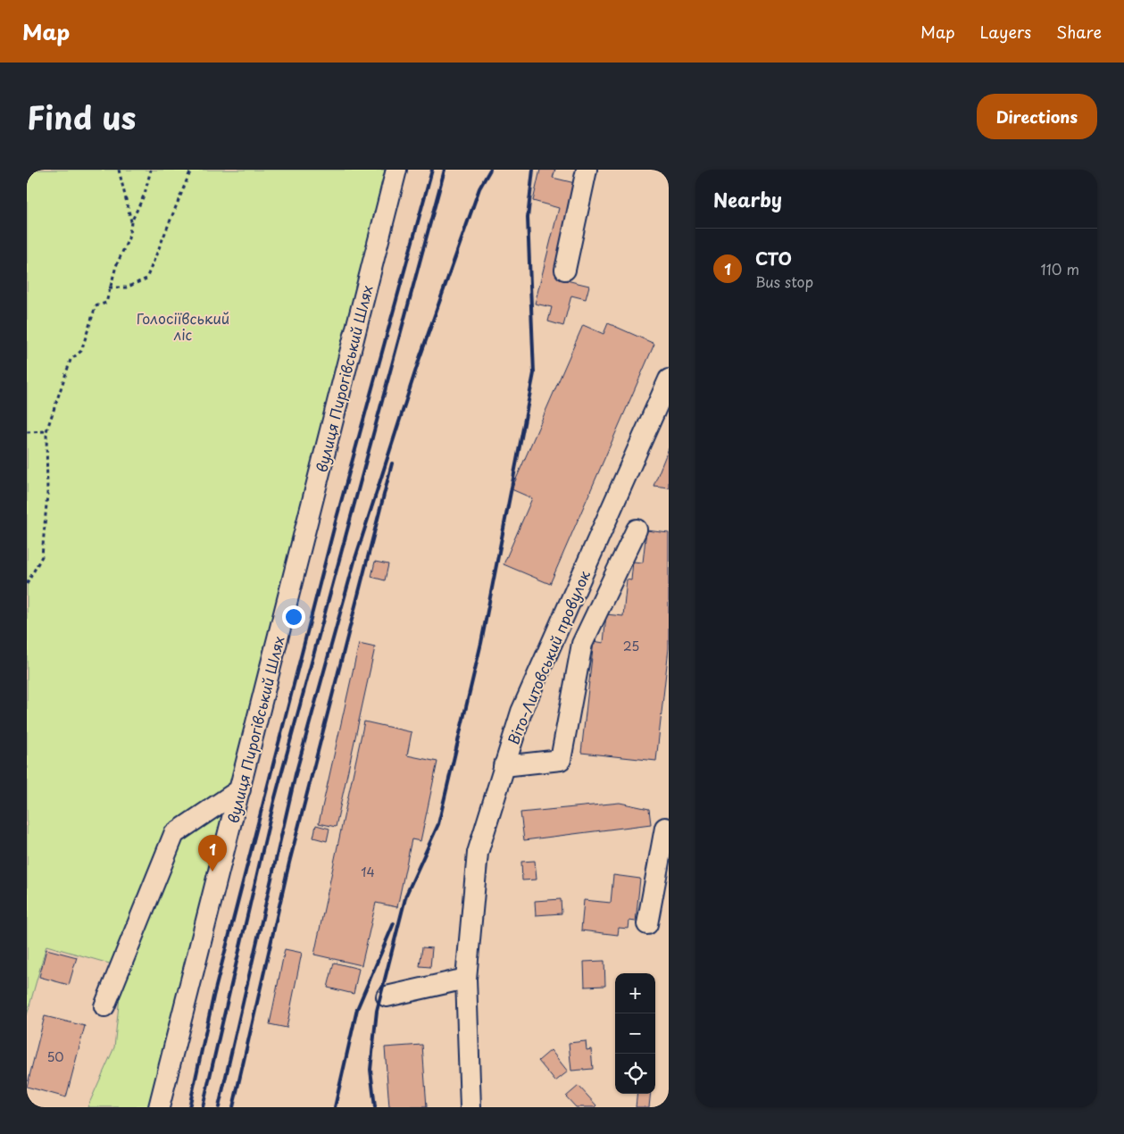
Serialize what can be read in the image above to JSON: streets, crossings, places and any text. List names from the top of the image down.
{
  "streets": {
    "street": ["вулиця Пирогівський Шлях", "Віто-Литовський провулок"]
  },
  "parks": ["Голосіївський ліс"],
  "house_numbers": ["25", "14", "50"],
  "page": {
    "header": "Map",
    "nav": ["Map", "Layers", "Share"],
    "title": "Find us",
    "buttons": "Directions",
    "heading": "Nearby",
    "list": [
      {
        "mark": "1",
        "name": "СТО",
        "note": "Bus stop",
        "value": "110 m"
      }
    ],
    "pins": "1",
    "map_buttons": ["+", "−"]
  }
}
